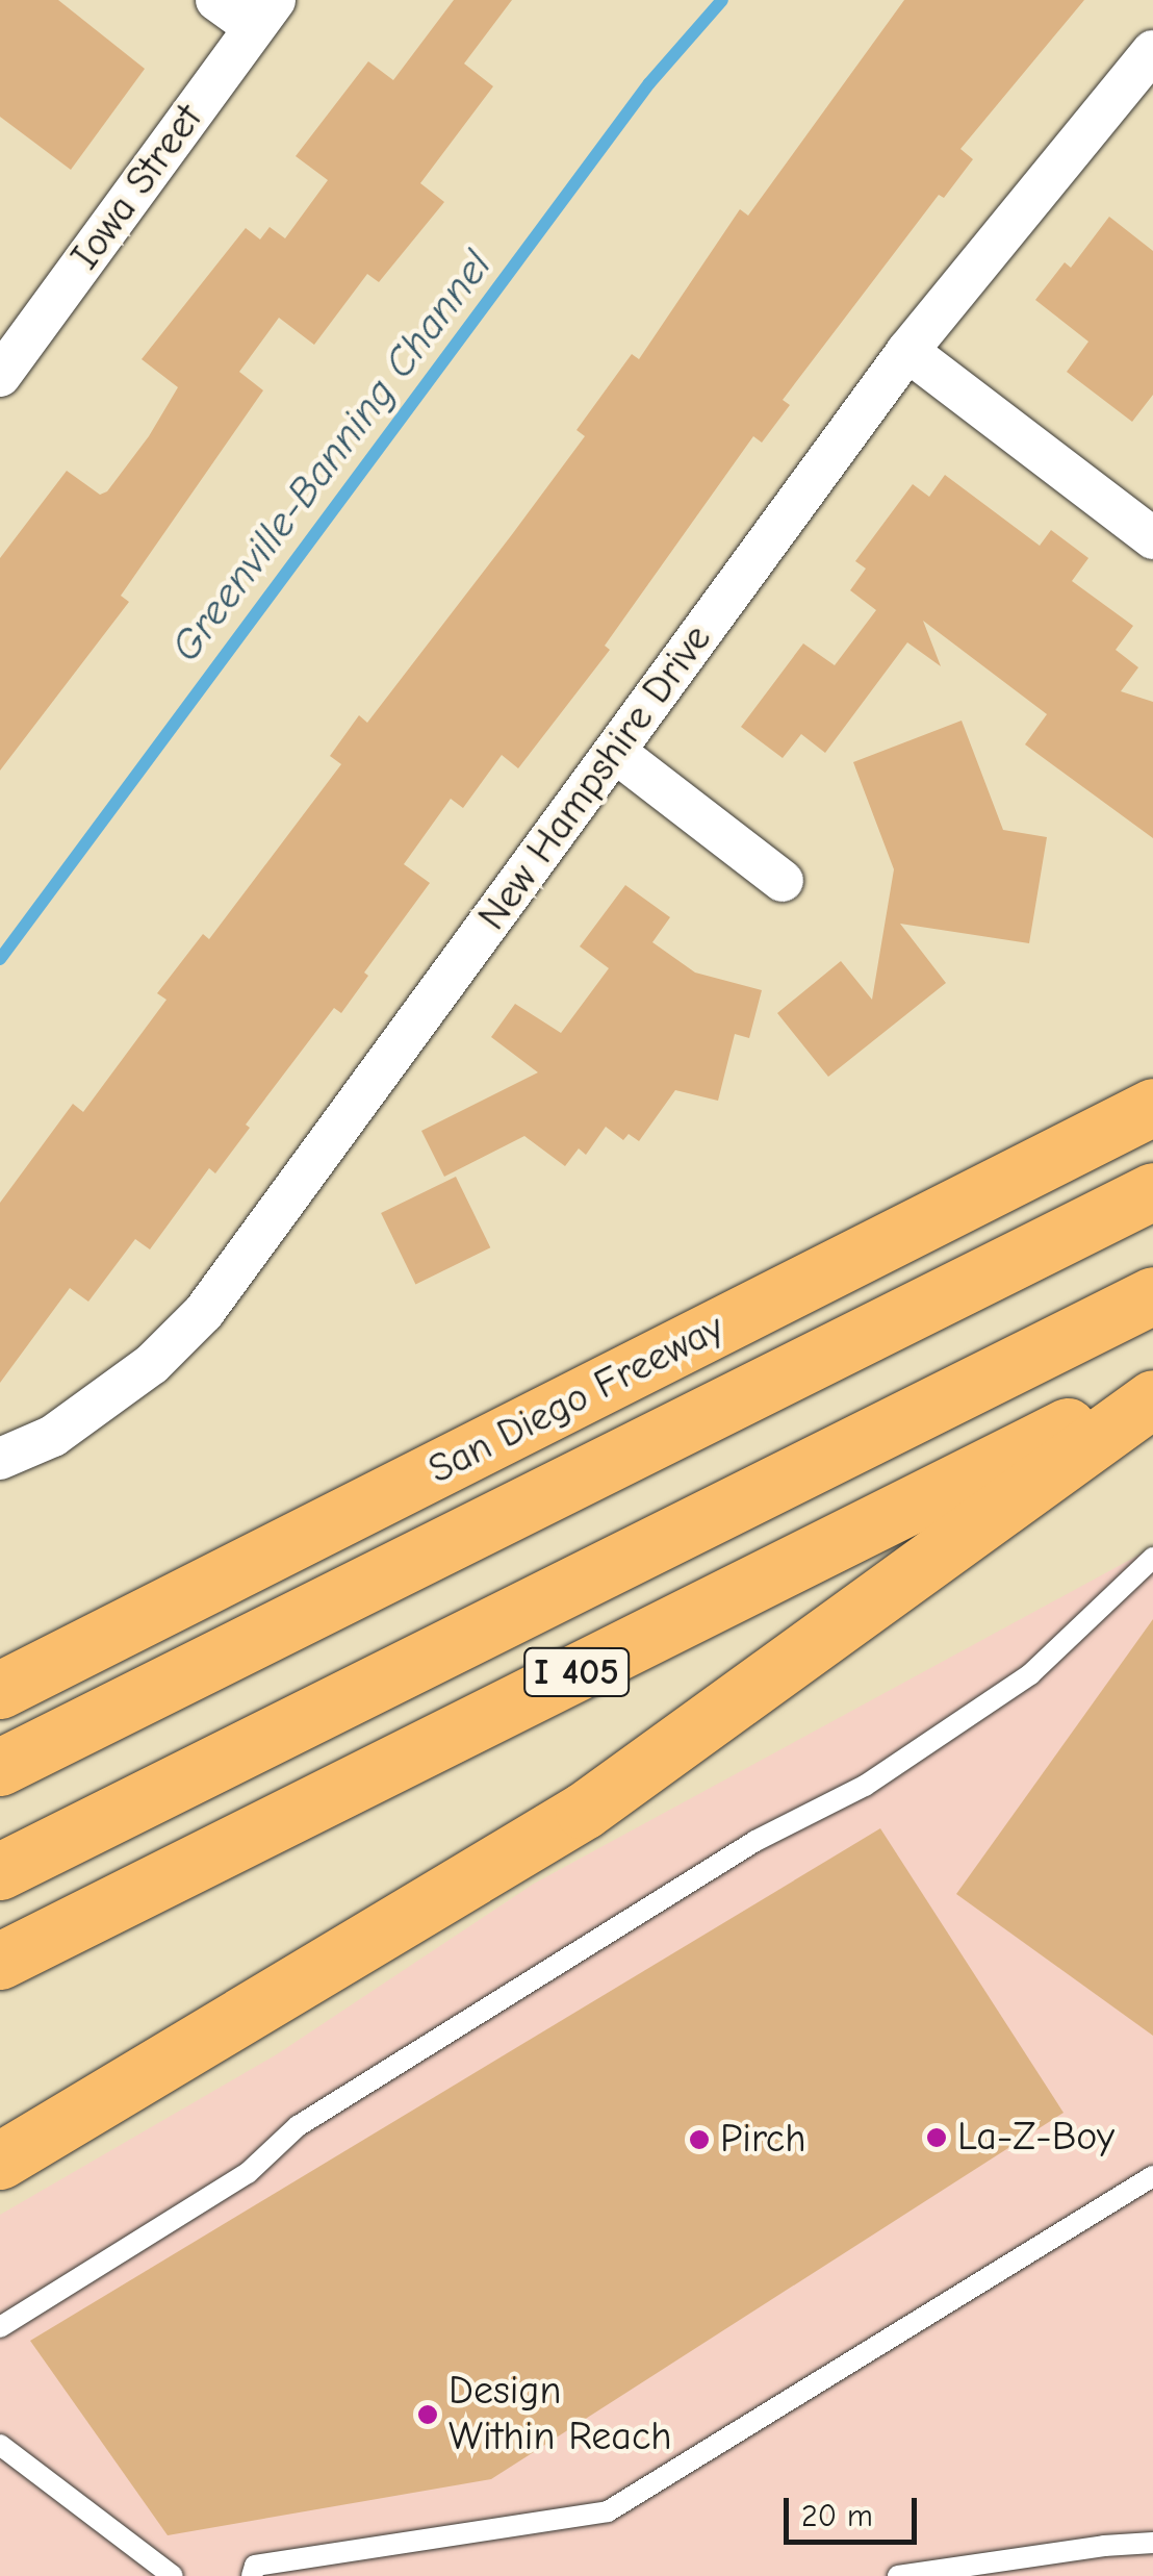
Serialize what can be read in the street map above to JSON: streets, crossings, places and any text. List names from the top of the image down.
{
  "streets": {
    "highway": ["San Diego Freeway", "I 405"],
    "street": ["Iowa Street", "New Hampshire Drive"]
  },
  "water": ["Greenville-Banning Channel"],
  "places": ["La-Z-Boy", "Pirch", "Design Within Reach"],
  "scale_bar": "20 m"
}
